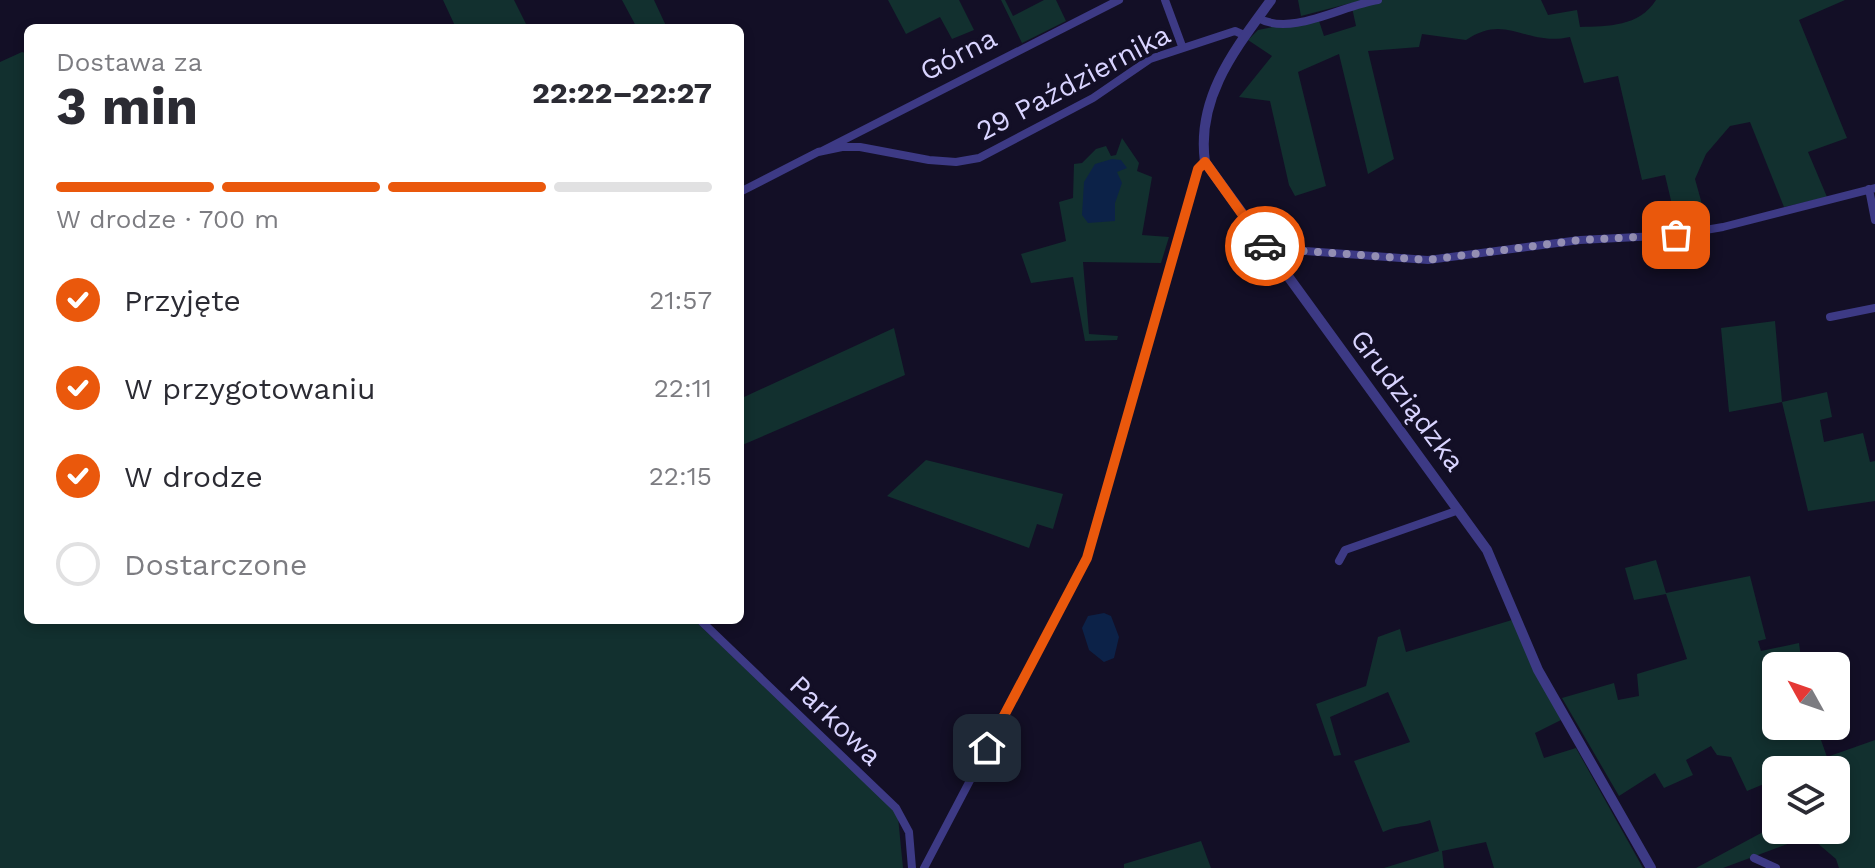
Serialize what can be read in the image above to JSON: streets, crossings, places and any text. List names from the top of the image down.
{
  "streets": {
    "street": [
      "Górna",
      "29 Października",
      "Grudziądzka",
      "Parkowa"
    ]
  },
  "crossings": [
    ["Górna", "29 Października"]
  ],
  "north": "top left",
  "page": {
    "heading": ["3 min", "Dostawa za", "22:22–22:27"],
    "bar": "W drodze · 700 m",
    "list": [
      ["Przyjęte", "21:57"],
      ["W przygotowaniu", "22:11"],
      ["W drodze", "22:15"],
      "Dostarczone"
    ]
  }
}
